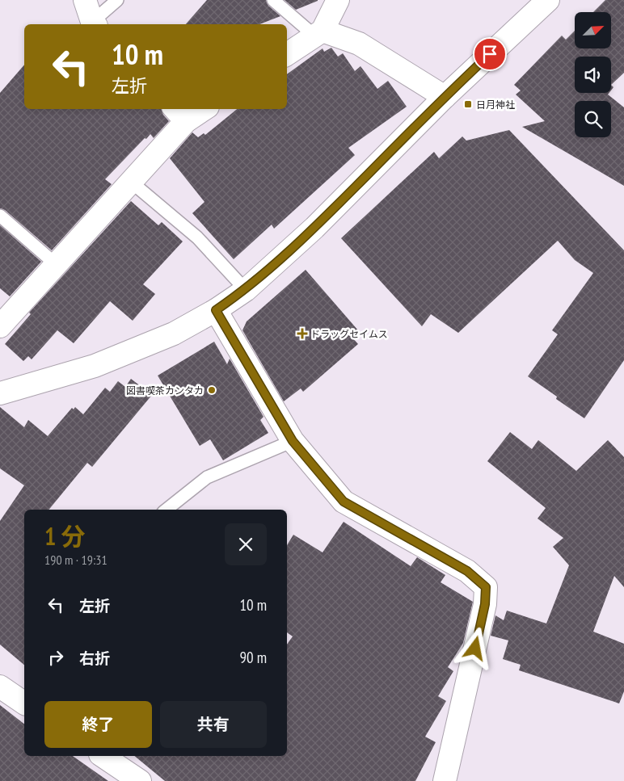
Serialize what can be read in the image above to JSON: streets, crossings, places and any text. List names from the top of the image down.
{
  "places": {
    "transit": ["日月神社"],
    "health": ["ドラッグセイムス"],
    "other": ["図書喫茶カンタカ"]
  },
  "north": "top right",
  "page": {
    "turn": ["10 m", "左折"],
    "heading": ["1 分", "190 m · 19:31"],
    "list": [
      {
        "name": "左折",
        "value": "10 m"
      },
      {
        "name": "右折",
        "value": "90 m"
      }
    ],
    "buttons": ["終了", "共有"]
  }
}
